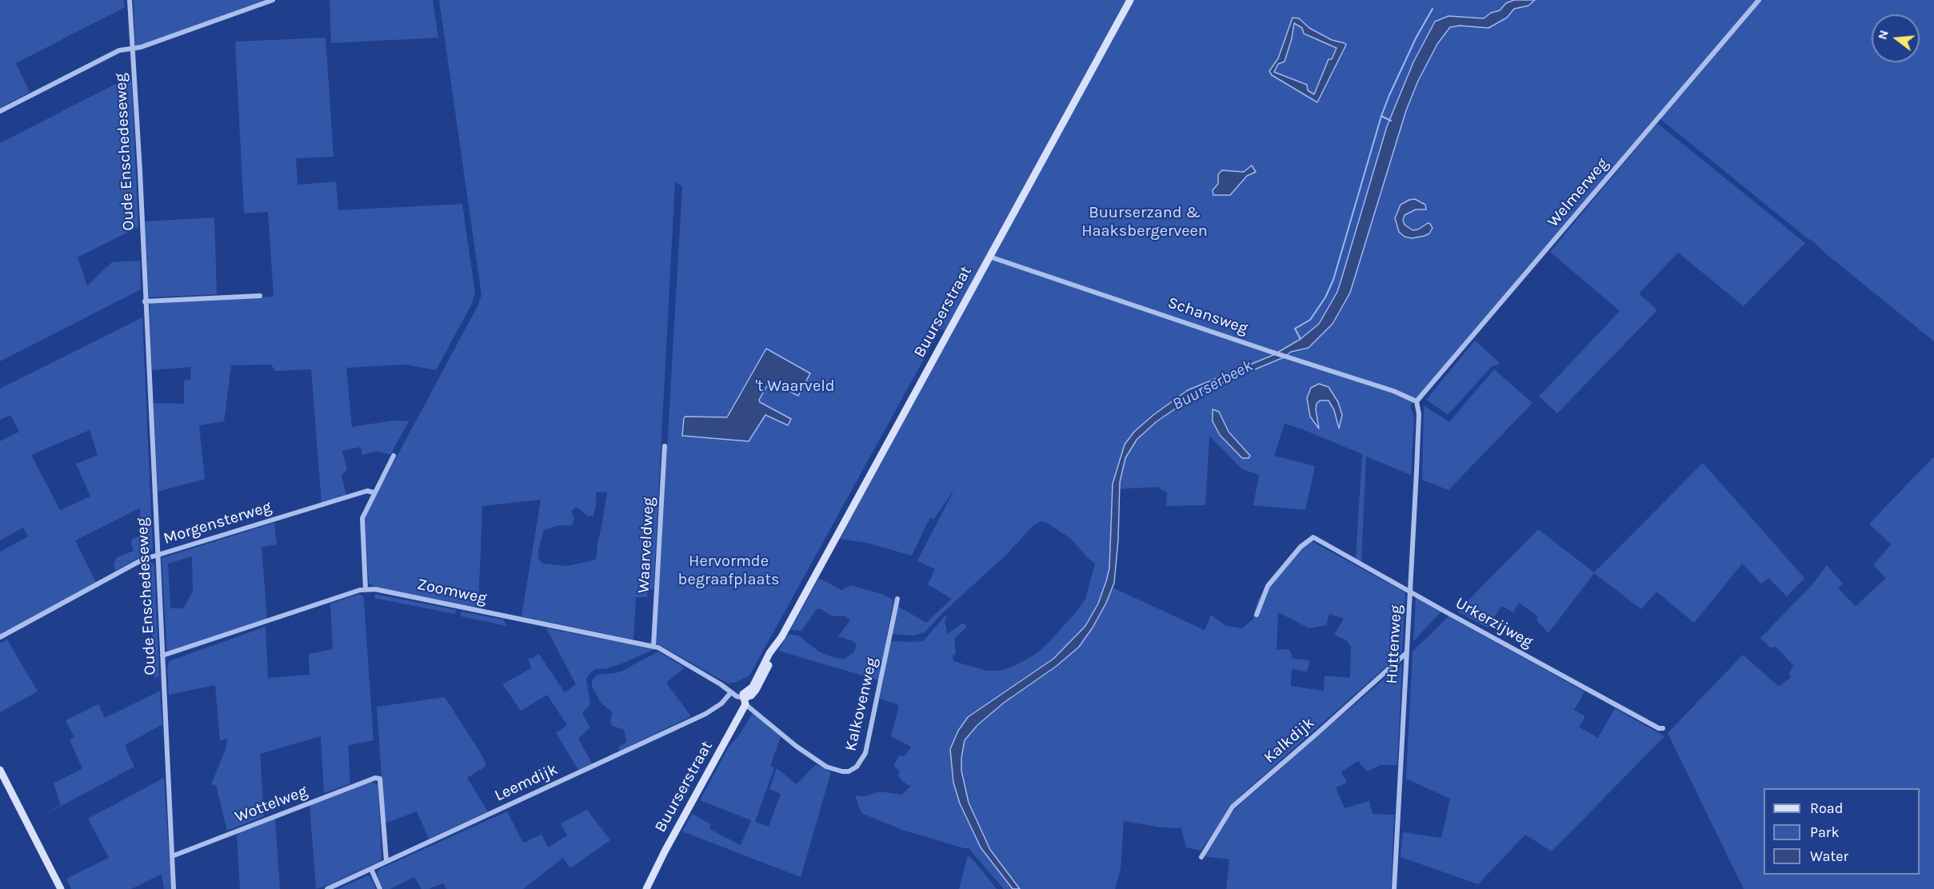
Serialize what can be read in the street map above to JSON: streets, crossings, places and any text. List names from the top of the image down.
{
  "streets": {
    "main road": ["Buurserstraat"],
    "street": [
      "Oude Enschedeseweg",
      "Welmerweg",
      "Schansweg",
      "Morgensterweg",
      "Waarveldweg",
      "Zoomweg",
      "Urkerzijweg",
      "Huttenweg",
      "Kalkovenweg",
      "Kalkdijk",
      "Leemdijk",
      "Wottelweg"
    ]
  },
  "crossings": [
    ["Oude Enschedeseweg", "Morgensterweg"],
    ["Oude Enschedeseweg", "Zoomweg"],
    ["Oude Enschedeseweg", "Wottelweg"],
    ["Welmerweg", "Schansweg"],
    ["Welmerweg", "Huttenweg"],
    ["Buurserstraat", "Schansweg"],
    ["Buurserstraat", "Zoomweg"],
    ["Buurserstraat", "Kalkovenweg"],
    ["Schansweg", "Huttenweg"],
    ["Waarveldweg", "Zoomweg"],
    ["Zoomweg", "Kalkovenweg"],
    ["Zoomweg", "Leemdijk"],
    ["Urkerzijweg", "Huttenweg"],
    ["Huttenweg", "Kalkdijk"],
    ["Leemdijk", "Wottelweg"]
  ],
  "water": ["Buurserbeek"],
  "parks": ["Buurserzand & Haaksbergerveen", "'t Waarveld", "Hervormde begraafplaats"],
  "legend": ["Road", "Park", "Water"],
  "north": "left"
}
